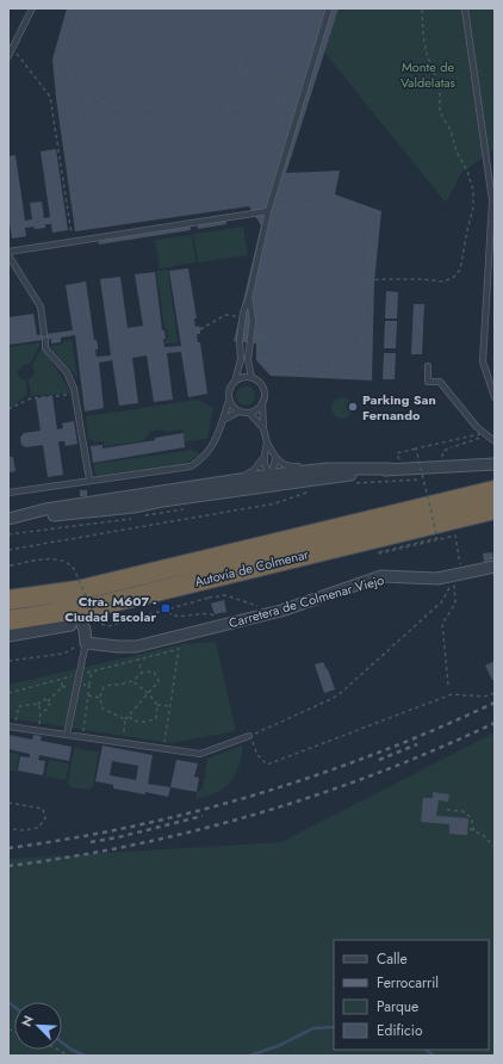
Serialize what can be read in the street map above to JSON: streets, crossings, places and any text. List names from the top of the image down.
{
  "streets": {
    "highway": ["Autovía de Colmenar"],
    "street": ["Carretera de Colmenar Viejo"]
  },
  "parks": ["Monte de Valdelatas"],
  "places": {
    "other": ["Parking San Fernando"],
    "transit": ["Ctra. M607 - Ciudad Escolar"]
  },
  "legend": [
    "Calle",
    "Ferrocarril",
    "Parque",
    "Edificio"
  ],
  "north": "top left"
}
